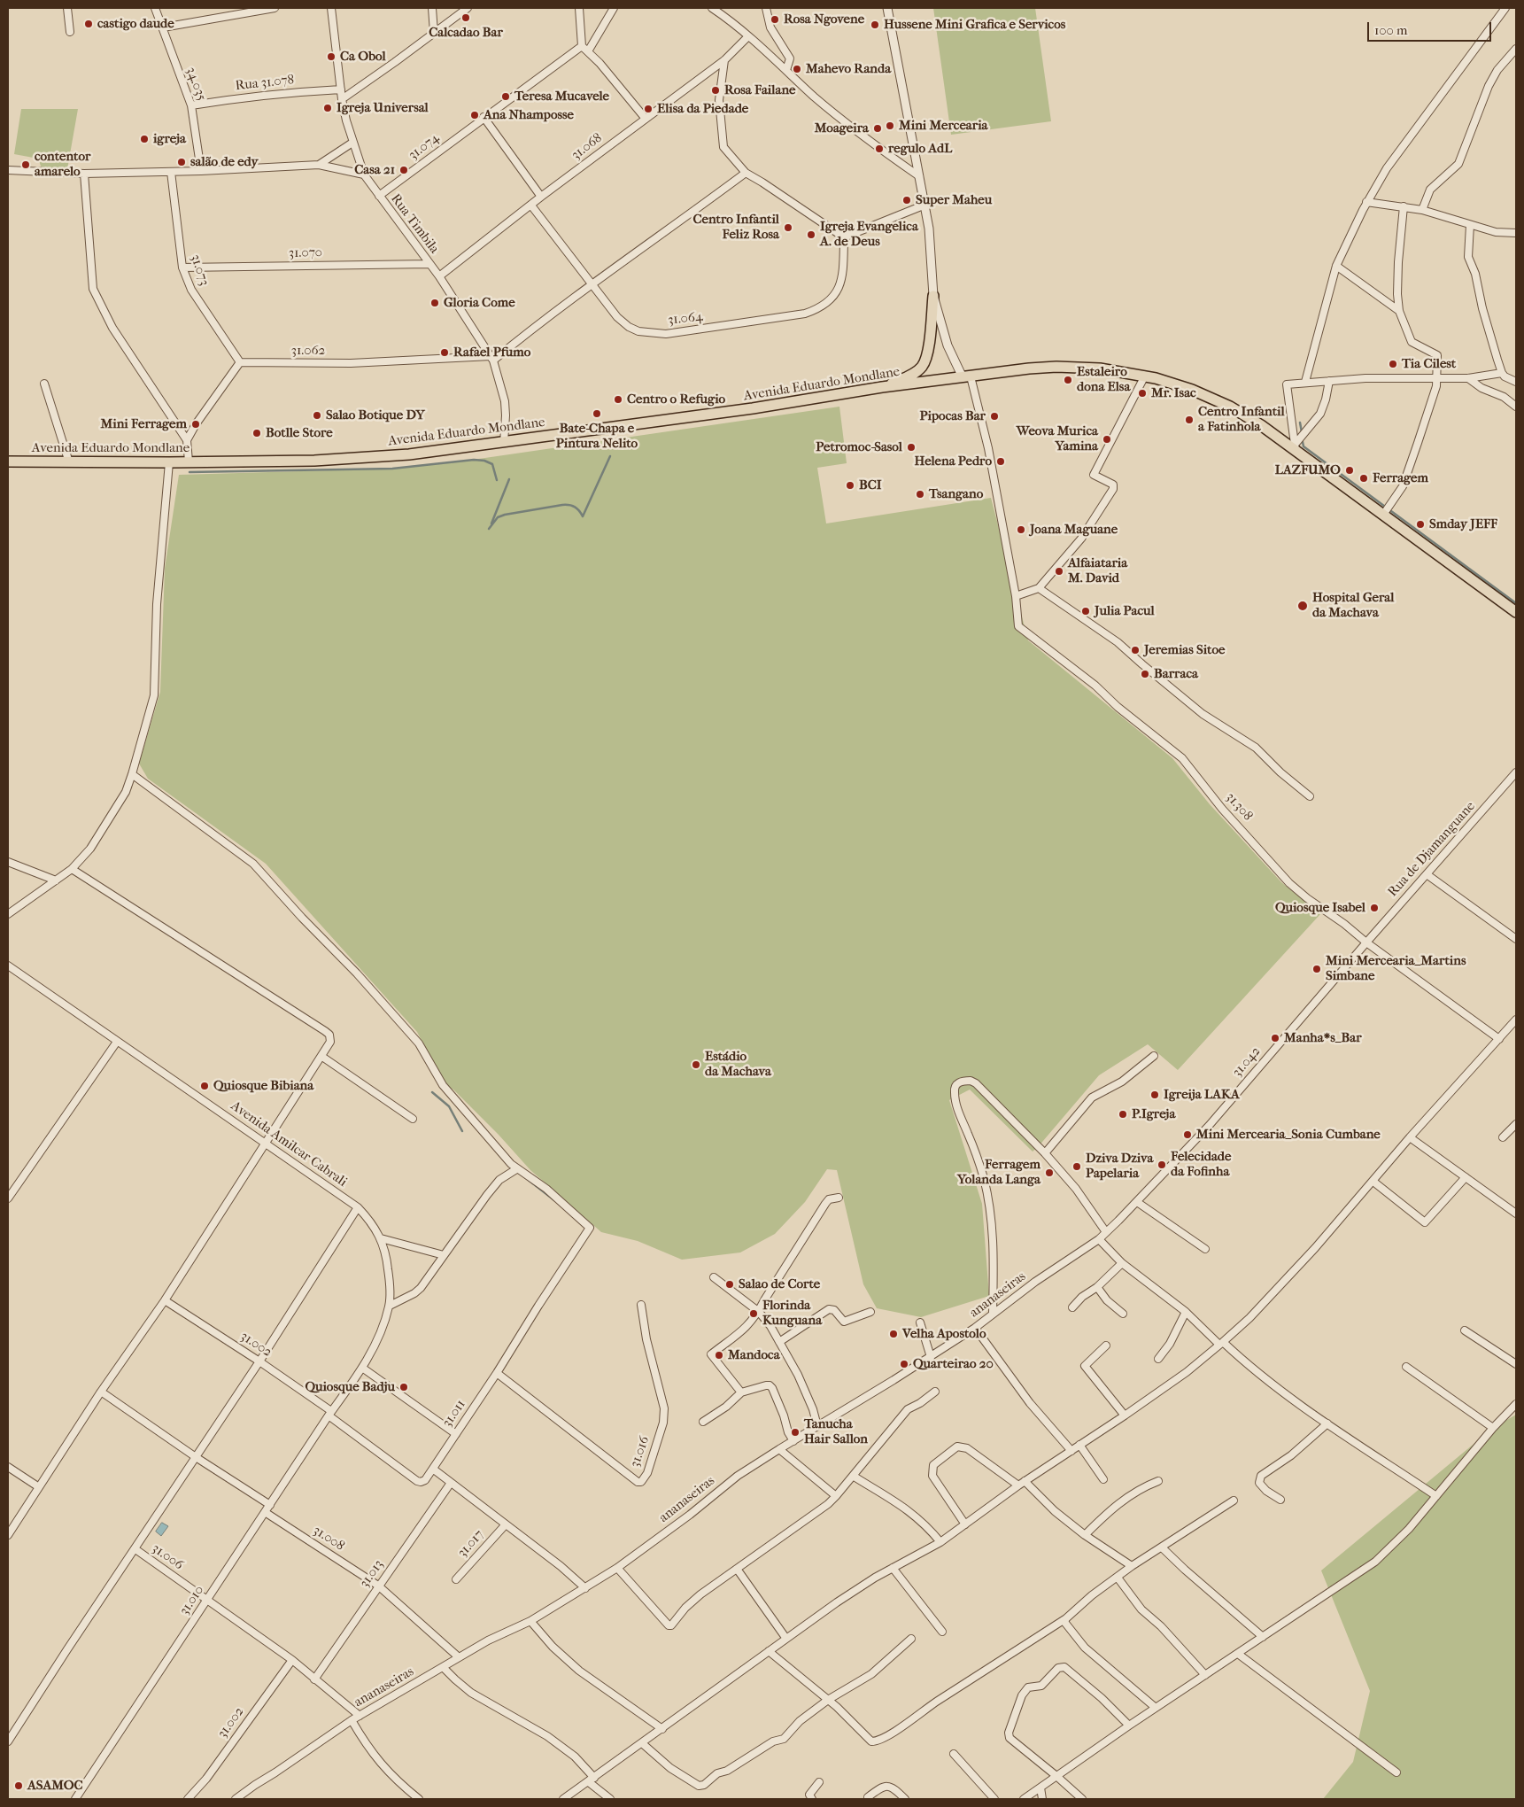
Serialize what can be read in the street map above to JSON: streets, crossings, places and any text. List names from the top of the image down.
{
  "streets": {
    "main road": ["Avenida Eduardo Mondlane"],
    "street": [
      "Rua 31.078",
      "34.035",
      "31.074",
      "31.068",
      "Rua Timbila",
      "31.070",
      "31.073",
      "31.064",
      "31.062",
      "31.308",
      "Rua de Djamanguane",
      "31.042",
      "Avenida Amilcar Cabrali",
      "ananaseiras",
      "31.002",
      "31.011",
      "31.016",
      "31.008",
      "31.017",
      "31.006",
      "31.013",
      "31.010"
    ]
  },
  "crossings": [
    ["Rua 31.078", "34.035"],
    ["Rua 31.078", "Rua Timbila"],
    ["31.074", "Rua Timbila"],
    ["31.068", "Rua Timbila"],
    ["31.068", "31.064"],
    ["Rua Timbila", "31.070"],
    ["Rua Timbila", "31.062"],
    ["Rua Timbila", "Avenida Eduardo Mondlane"],
    ["31.070", "31.073"],
    ["31.073", "31.062"],
    ["Avenida Eduardo Mondlane", "31.308"],
    ["31.308", "Rua de Djamanguane"],
    ["31.308", "31.042"],
    ["Rua de Djamanguane", "31.042"],
    ["31.042", "ananaseiras"],
    ["Avenida Amilcar Cabrali", "31.010"],
    ["ananaseiras", "31.008"],
    ["ananaseiras", "31.006"],
    ["31.002", "31.011"],
    ["31.002", "31.006"],
    ["31.002", "31.010"],
    ["31.011", "31.016"],
    ["31.008", "31.013"],
    ["31.008", "31.010"],
    ["31.006", "31.013"],
    ["31.006", "31.010"]
  ],
  "places": [
    "Calcadao Bar",
    "Rosa Ngovene",
    "castigo daude",
    "Hussene Mini Grafica e Servicos",
    "Ca Obol",
    "Mahevo Randa",
    "Rosa Failane",
    "Teresa Mucavele",
    "Igreja Universal",
    "Elisa da Piedade",
    "Ana Nhamposse",
    "Mini Mercearia",
    "Moageira",
    "igreja",
    "regulo AdL",
    "salão de edy",
    "contentor amarelo",
    "Casa 21",
    "Super Maheu",
    "Centro Infantil Feliz Rosa",
    "Igreja Evangelica A. de Deus",
    "Gloria Come",
    "Rafael Pfumo",
    "Tia Cilest",
    "Estaleiro dona Elsa",
    "Mr. Isac",
    "Centro o Refugio",
    "Bate-Chapa e Pintura Nelito",
    "Salao Botique DY",
    "Pipocas Bar",
    "Centro Infantil a Fatinhola",
    "Mini Ferragem",
    "Botlle Store",
    "Weova Murica Yamina",
    "Petromoc-Sasol",
    "Helena Pedro",
    "LAZFUMO",
    "Ferragem",
    "BCI",
    "Tsangano",
    "Smday JEFF",
    "Joana Maguane",
    "Alfaiataria M. David",
    "Hospital Geral da Machava",
    "Julia Pacul",
    "Jeremias Sitoe",
    "Barraca",
    "Quiosque Isabel",
    "Mini Mercearia_Martins Simbane",
    "Manha*s_Bar",
    "Estádio da Machava",
    "Quiosque Bibiana",
    "Igreija LAKA",
    "P.Igreja",
    "Mini Mercearia_Sonia Cumbane",
    "Felecidade da Fofinha",
    "Dziva Dziva Papelaria",
    "Ferragem Yolanda Langa",
    "Salao de Corte",
    "Florinda Kunguana",
    "Velha Apostolo",
    "Mandoca",
    "Quarteirao 20",
    "Quiosque Badju",
    "Tanucha Hair Sallon",
    "ASAMOC"
  ],
  "scale_bar": "100 m"
}
